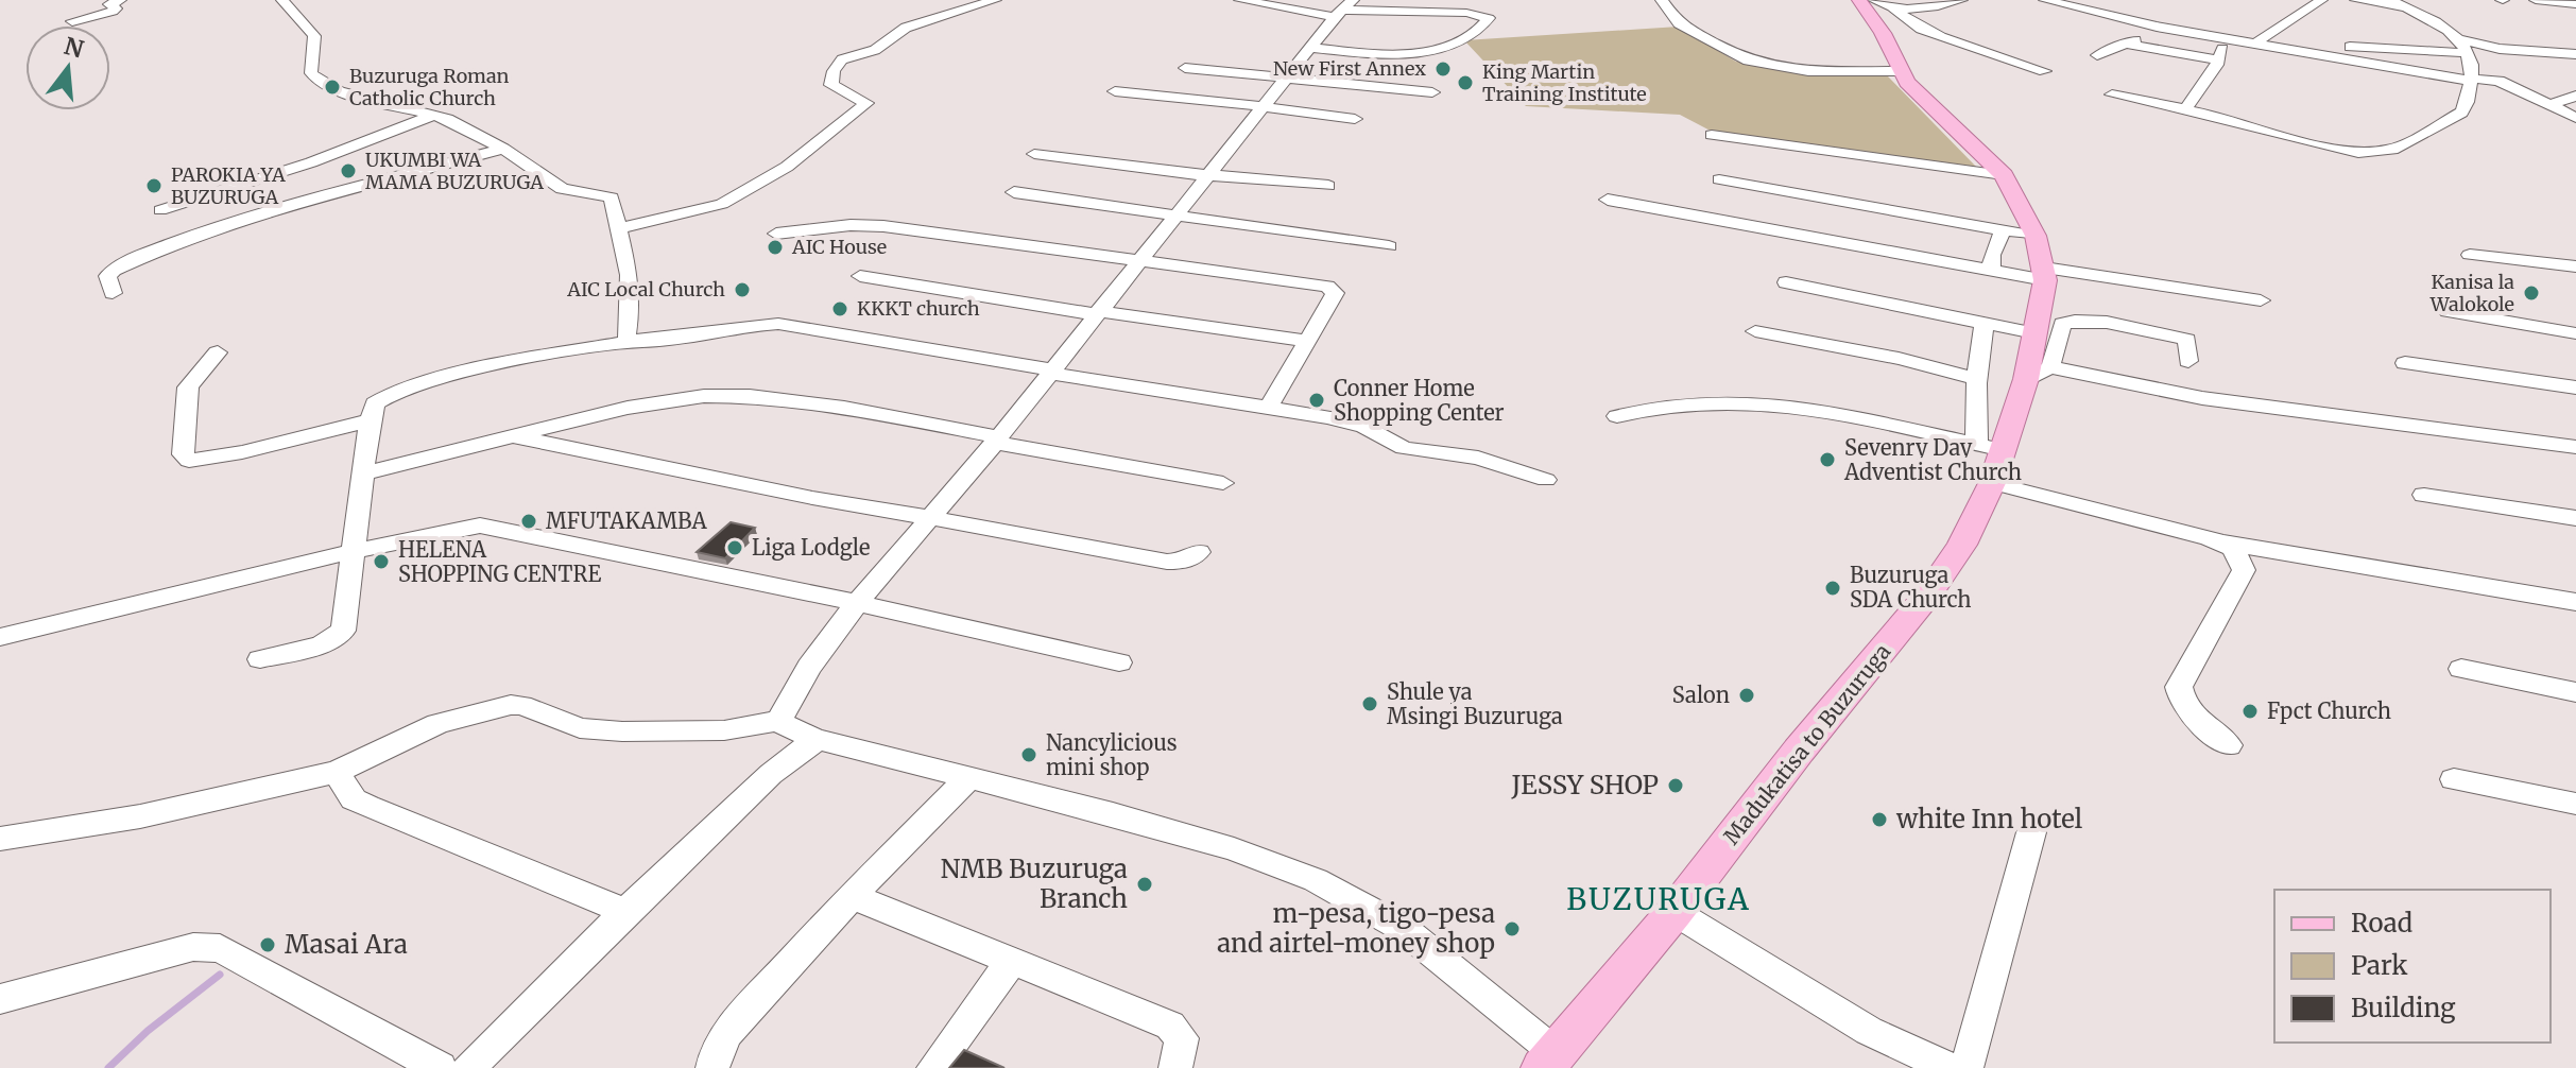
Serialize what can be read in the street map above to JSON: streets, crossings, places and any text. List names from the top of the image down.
{
  "streets": {
    "main road": ["Madukatisa to Buzuruga"]
  },
  "districts": ["BUZURUGA"],
  "places": [
    "New First Annex",
    "King Martin Training Institute",
    "Buzuruga Roman Catholic Church",
    "UKUMBI WA MAMA BUZURUGA",
    "PAROKIA YA BUZURUGA",
    "AIC House",
    "AIC Local Church",
    "Kanisa la Walokole",
    "KKKT church",
    "Conner Home Shopping Center",
    "Sevenry Day Adventist Church",
    "MFUTAKAMBA",
    "Liga Lodgle",
    "HELENA SHOPPING CENTRE",
    "Buzuruga SDA Church",
    "Salon",
    "Shule ya Msingi Buzuruga",
    "Fpct Church",
    "Nancylicious mini shop",
    "JESSY SHOP",
    "white Inn hotel",
    "NMB Buzuruga Branch",
    "m-pesa, tigo-pesa and airtel-money shop",
    "Masai Ara"
  ],
  "legend": ["Road", "Park", "Building"],
  "north": "top"
}
